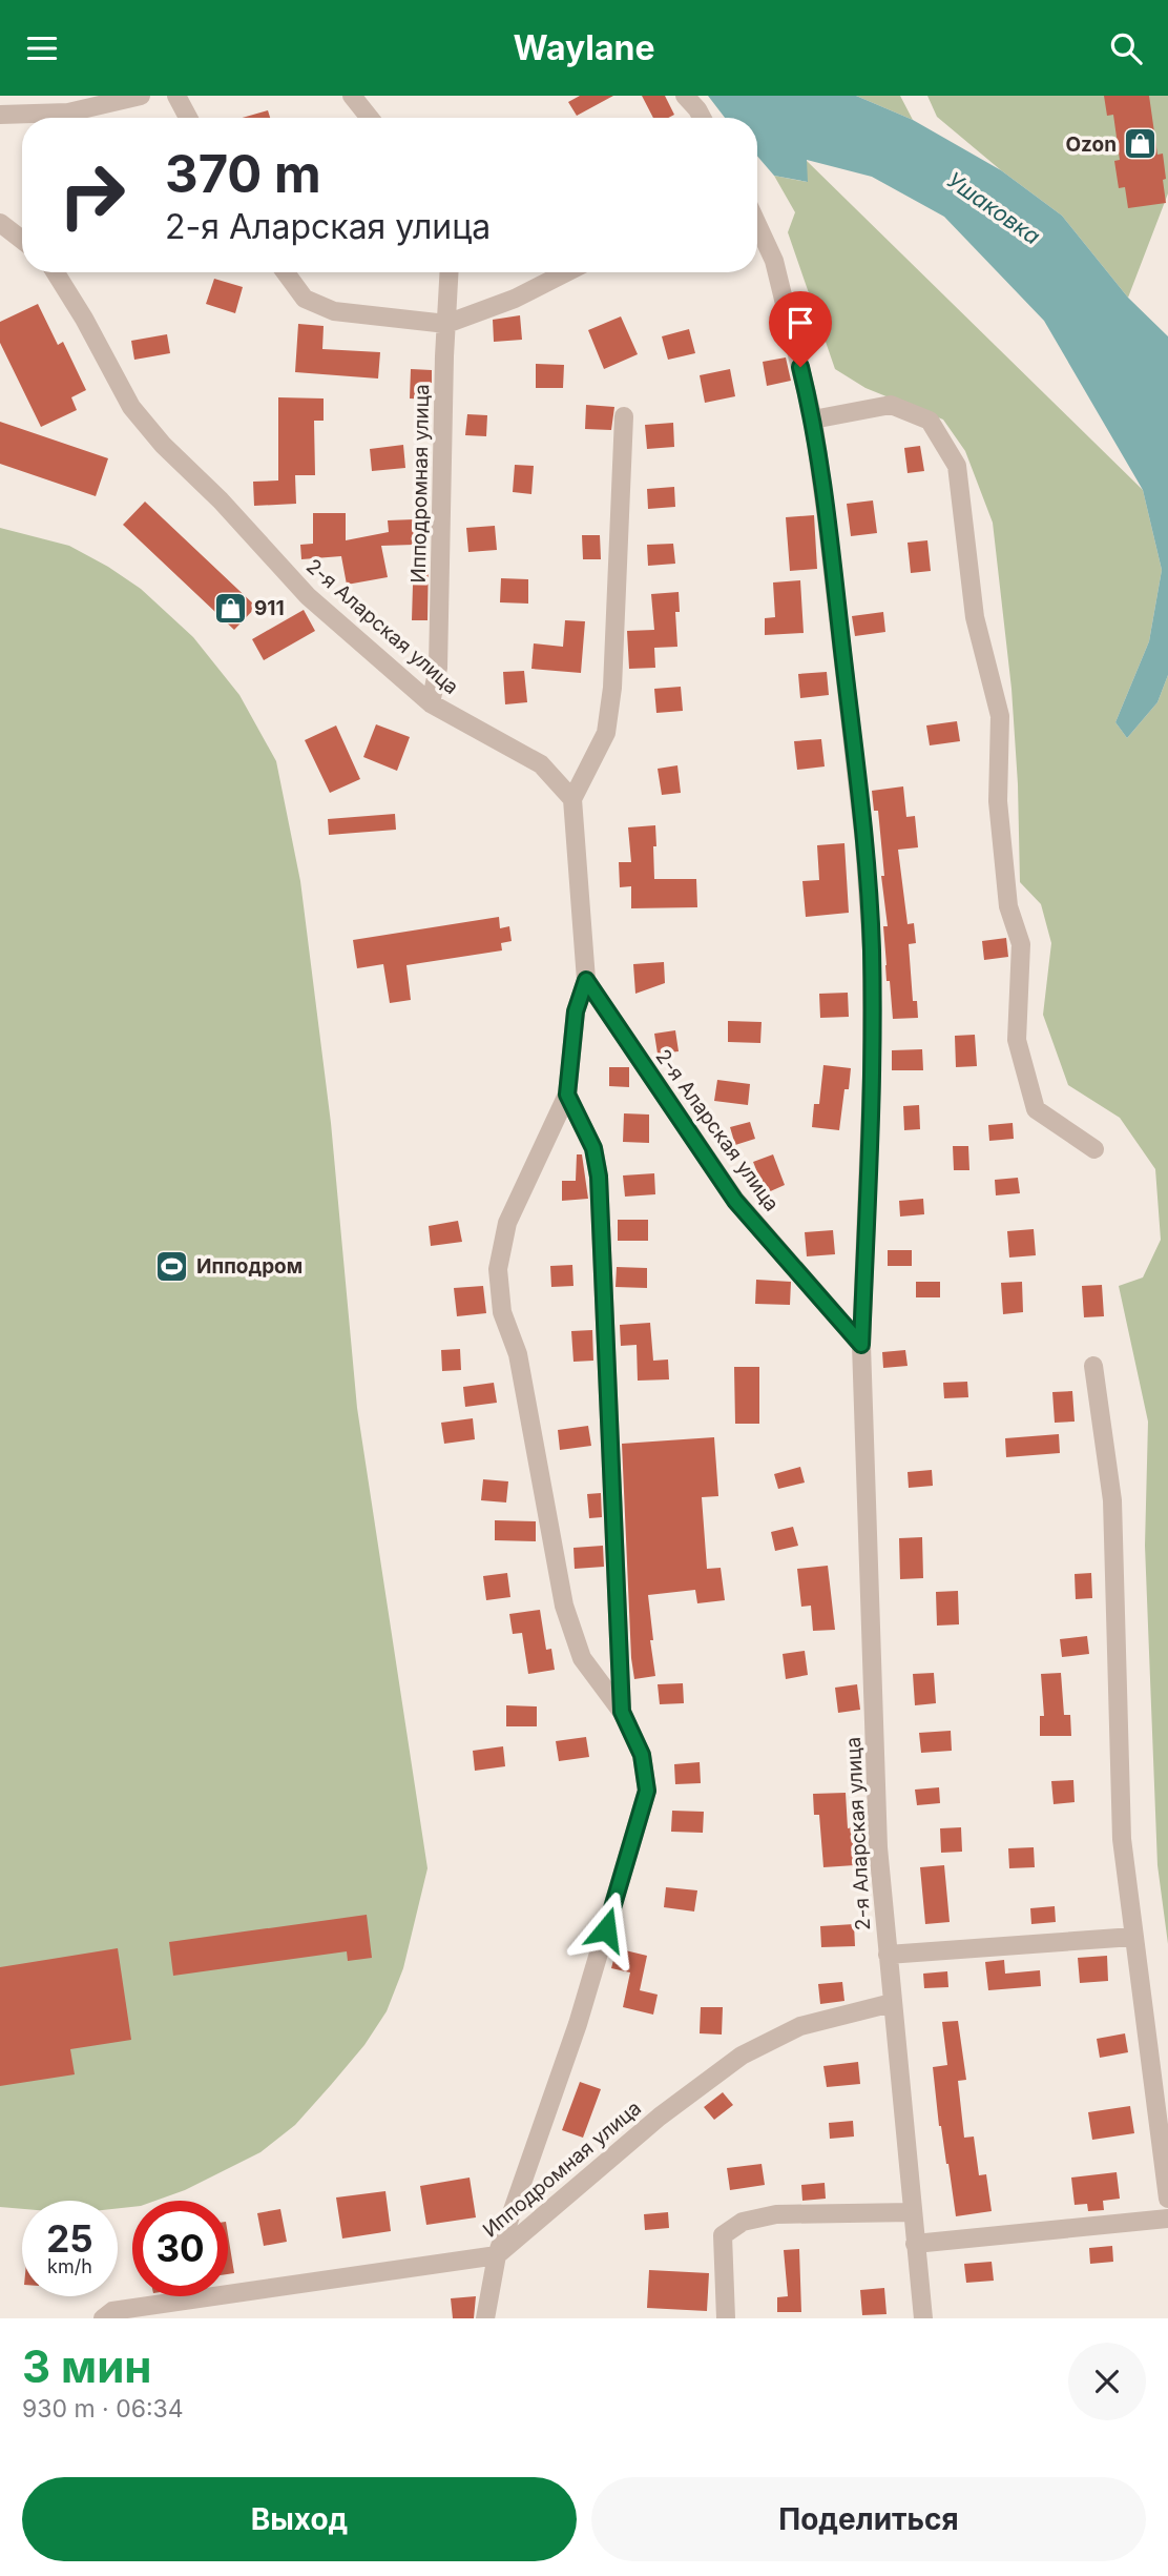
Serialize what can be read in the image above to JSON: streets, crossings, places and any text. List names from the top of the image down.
{
  "streets": {
    "street": ["Ипподромная улица", "2-я Аларская улица"]
  },
  "crossings": [
    ["Ипподромная улица", "2-я Аларская улица"]
  ],
  "water": ["Ушаковка"],
  "places": {
    "shop": ["Ozon", "911"],
    "sports": ["Ипподром"]
  },
  "page": {
    "header": "Waylane",
    "turn": ["370 m", "2-я Аларская улица"],
    "speed": "25 km/h",
    "limit": "30",
    "heading": ["3 мин", "930 m · 06:34"],
    "buttons": ["Выход", "Поделиться"]
  }
}
